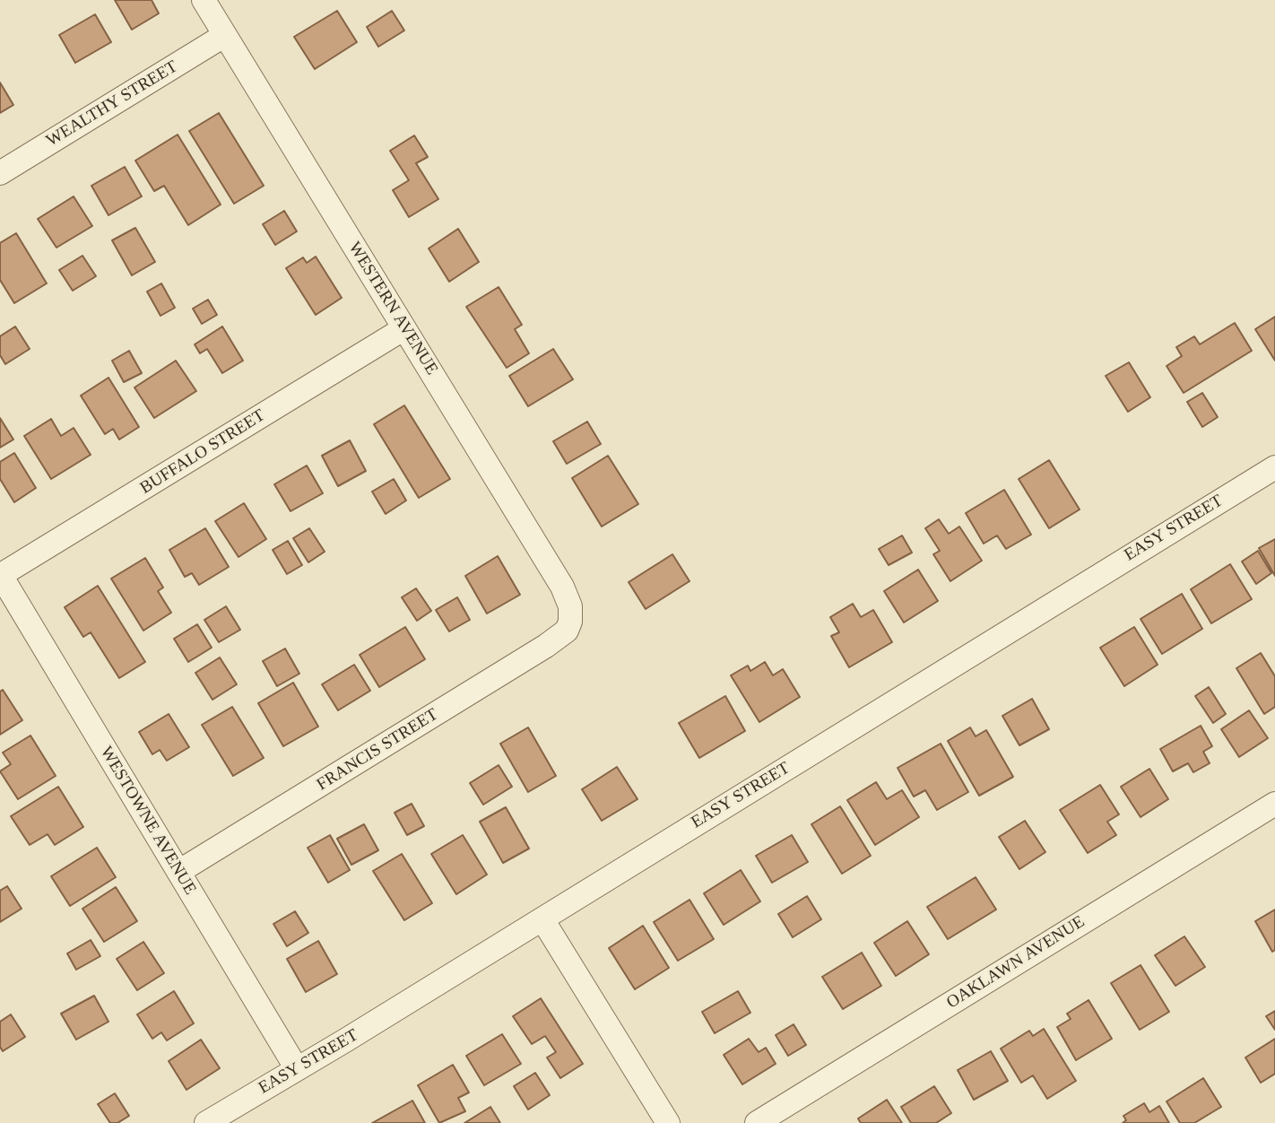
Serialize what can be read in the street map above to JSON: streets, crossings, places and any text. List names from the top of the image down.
{
  "streets": {
    "street": [
      "WEALTHY STREET",
      "WESTERN AVENUE",
      "BUFFALO STREET",
      "EASY STREET",
      "FRANCIS STREET",
      "WESTOWNE AVENUE",
      "OAKLAWN AVENUE"
    ]
  },
  "crossings": [
    ["WEALTHY STREET", "WESTERN AVENUE"],
    ["WESTERN AVENUE", "BUFFALO STREET"],
    ["WESTERN AVENUE", "FRANCIS STREET"],
    ["BUFFALO STREET", "WESTOWNE AVENUE"],
    ["EASY STREET", "WESTOWNE AVENUE"],
    ["FRANCIS STREET", "WESTOWNE AVENUE"]
  ]
}
